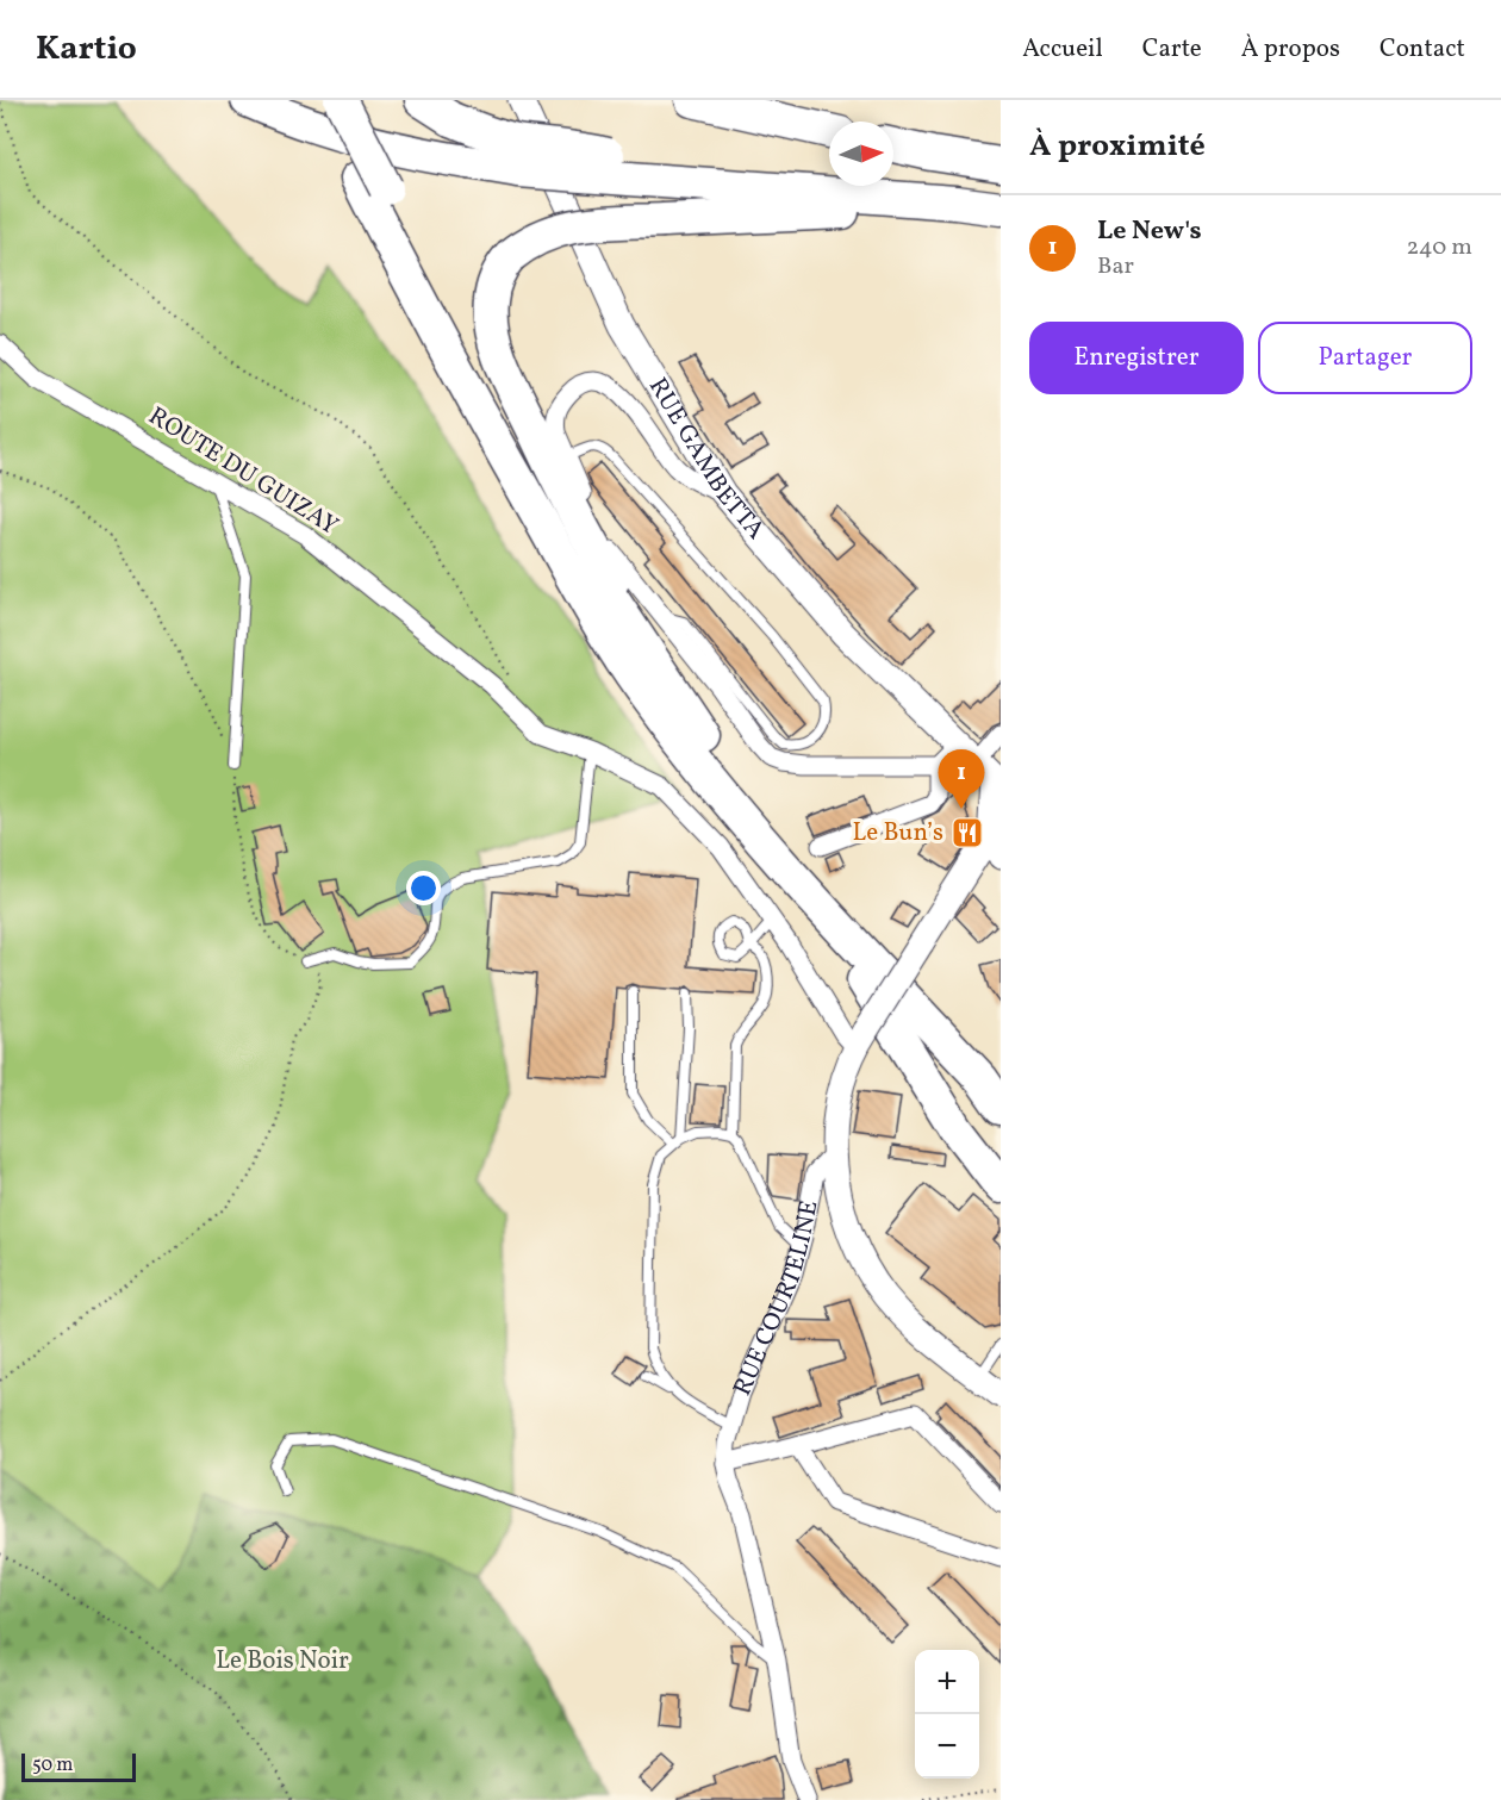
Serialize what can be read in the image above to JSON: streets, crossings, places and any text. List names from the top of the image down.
{
  "streets": {
    "main road": ["RUE GAMBETTA"],
    "street": ["ROUTE DU GUIZAY", "RUE COURTELINE"]
  },
  "parks": ["Le Bois Noir"],
  "places": {
    "restaurant": ["Le Bun’s"]
  },
  "scale_bar": "50 m",
  "north": "right",
  "page": {
    "header": "Kartio",
    "nav": [
      "Accueil",
      "Carte",
      "À propos",
      "Contact"
    ],
    "heading": "À proximité",
    "list": [
      {
        "mark": "1",
        "name": "Le New's",
        "note": "Bar",
        "value": "240 m"
      }
    ],
    "buttons": ["Enregistrer", "Partager"],
    "pins": "1",
    "map_buttons": ["+", "−"],
    "scale": "50 m"
  }
}
